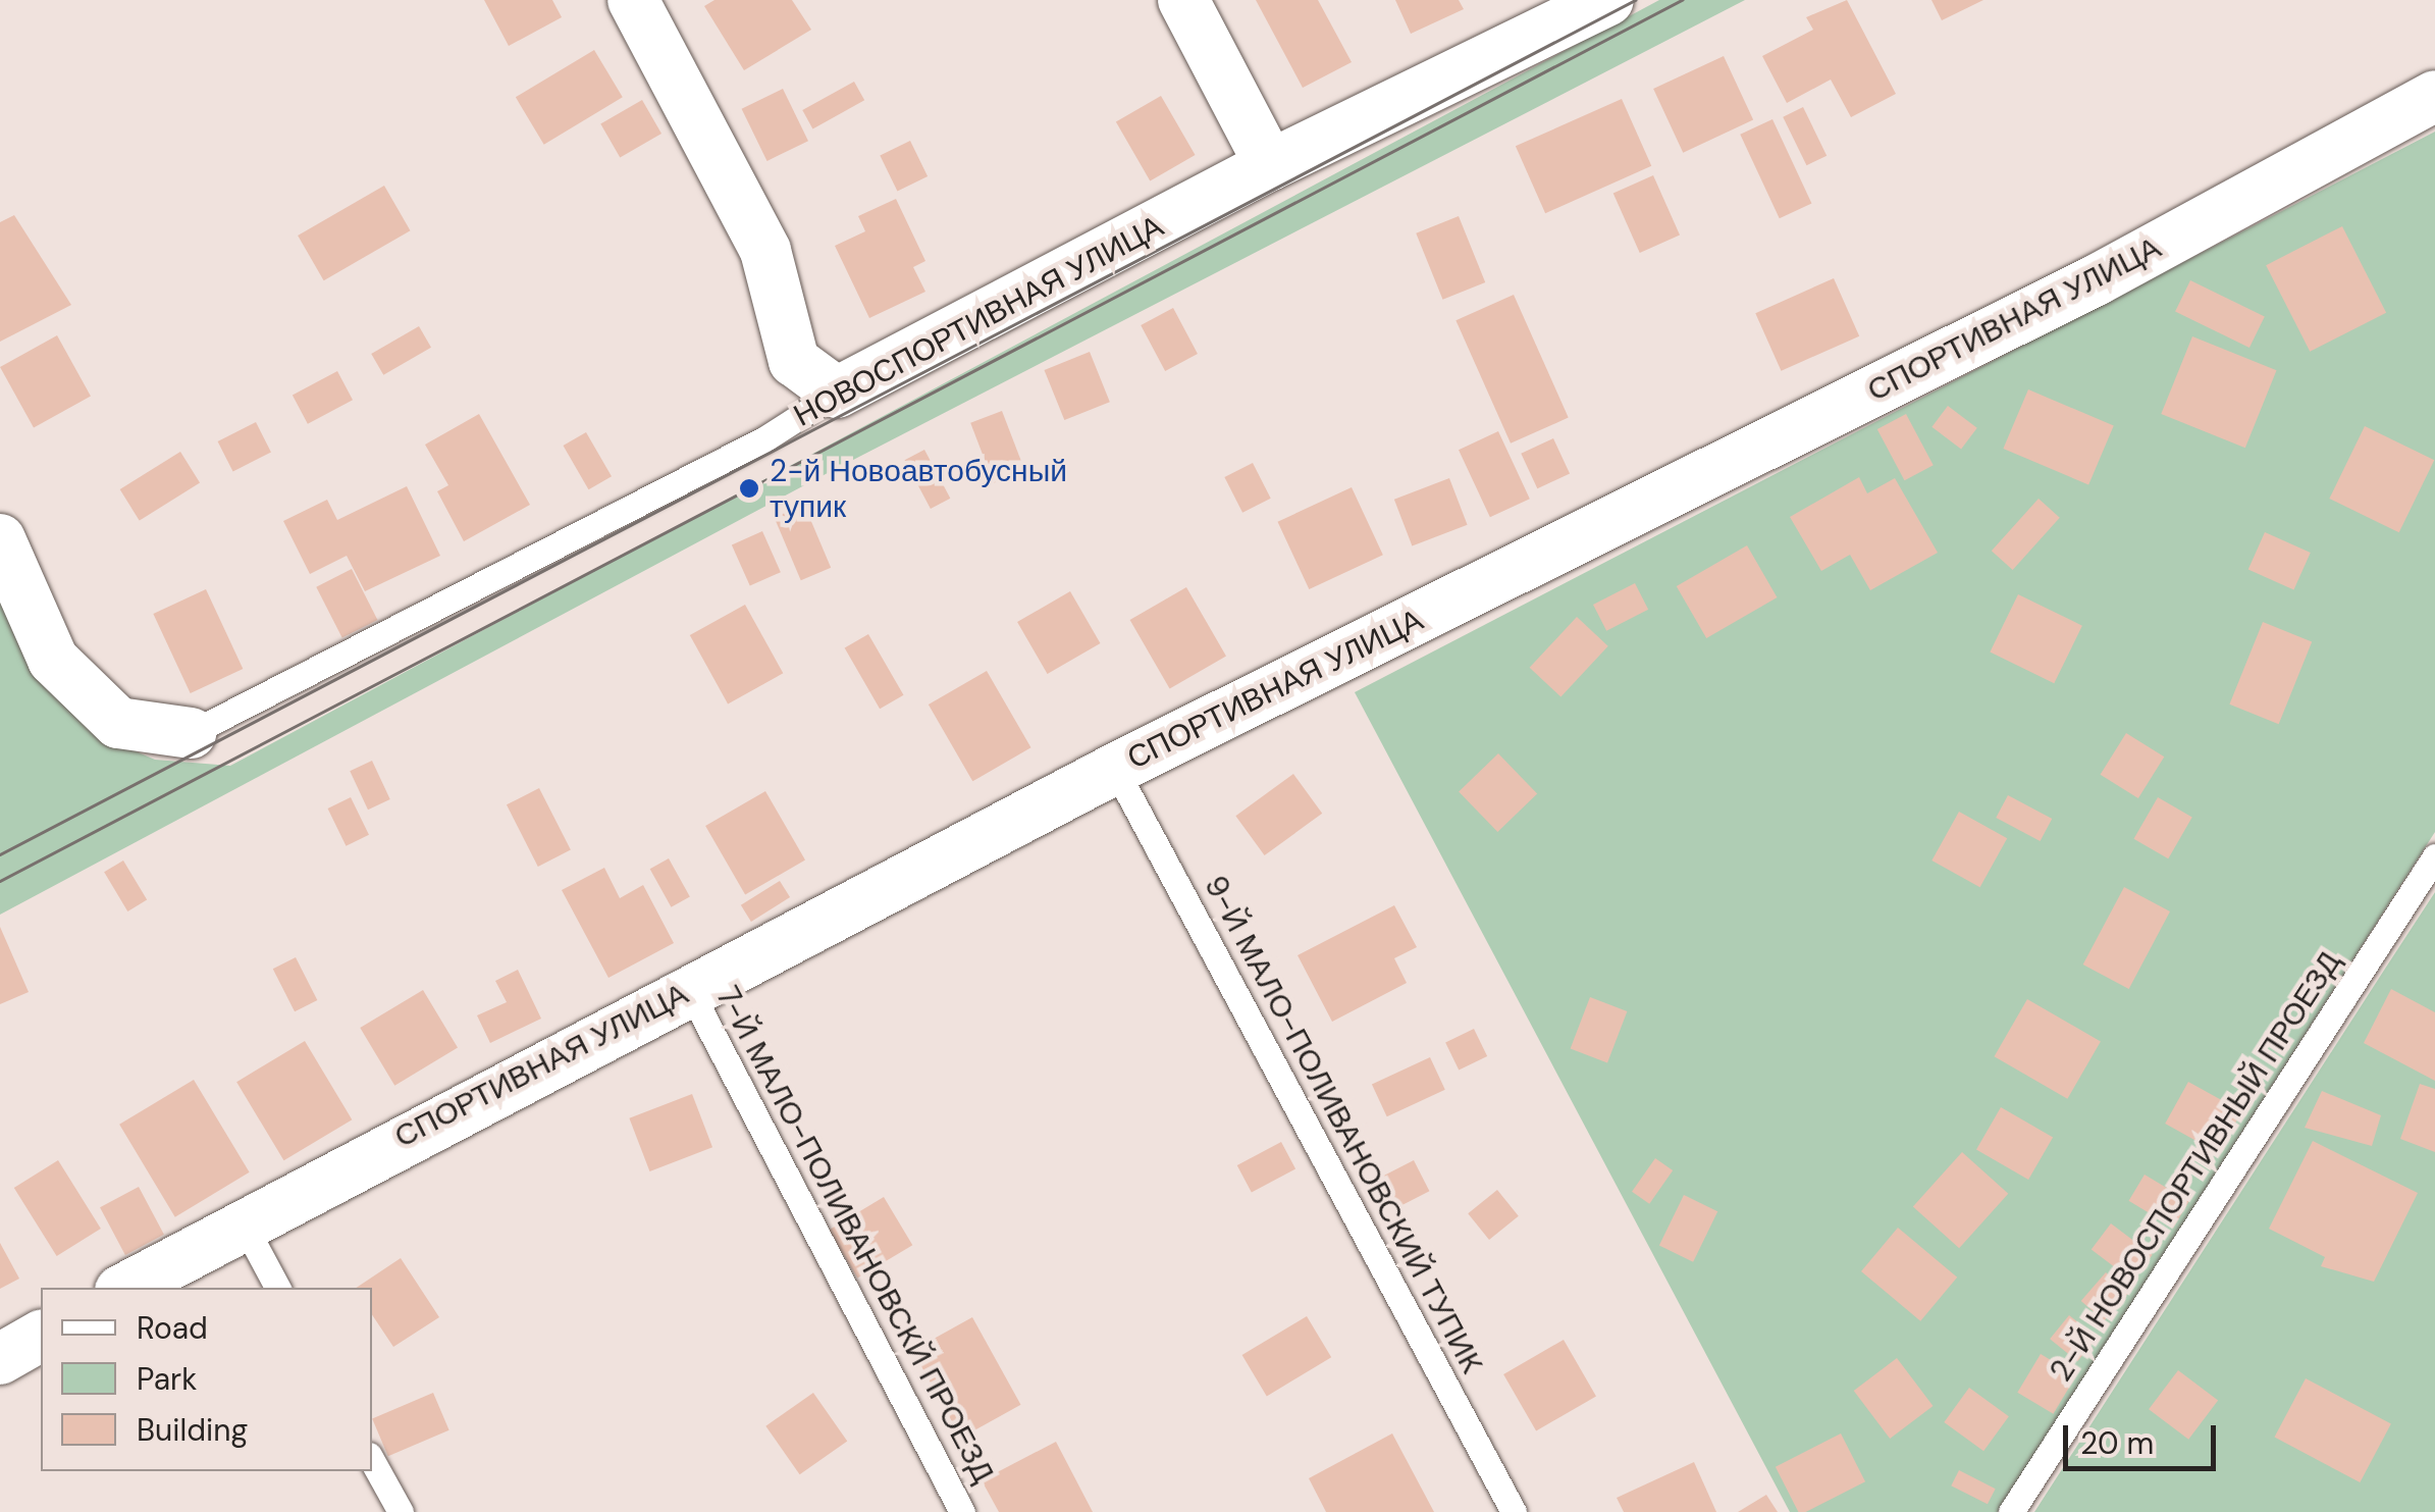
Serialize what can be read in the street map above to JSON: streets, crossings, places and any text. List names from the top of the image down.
{
  "streets": {
    "street": ["СПОРТИВНАЯ УЛИЦА", "НОВОСПОРТИВНАЯ УЛИЦА"],
    "lane": ["9-Й МАЛО-ПОЛИВАНОВСКИЙ ТУПИК", "2-Й НОВОСПОРТИВНЫЙ ПРОЕЗД", "7-Й МАЛО-ПОЛИВАНОВСКЙ ПРОЕЗД"]
  },
  "crossings": [
    ["СПОРТИВНАЯ УЛИЦА", "9-Й МАЛО-ПОЛИВАНОВСКИЙ ТУПИК"],
    ["СПОРТИВНАЯ УЛИЦА", "7-Й МАЛО-ПОЛИВАНОВСКЙ ПРОЕЗД"]
  ],
  "places": ["2-й Новоавтобусный тупик"],
  "legend": ["Road", "Park", "Building"],
  "scale_bar": "20 m"
}
